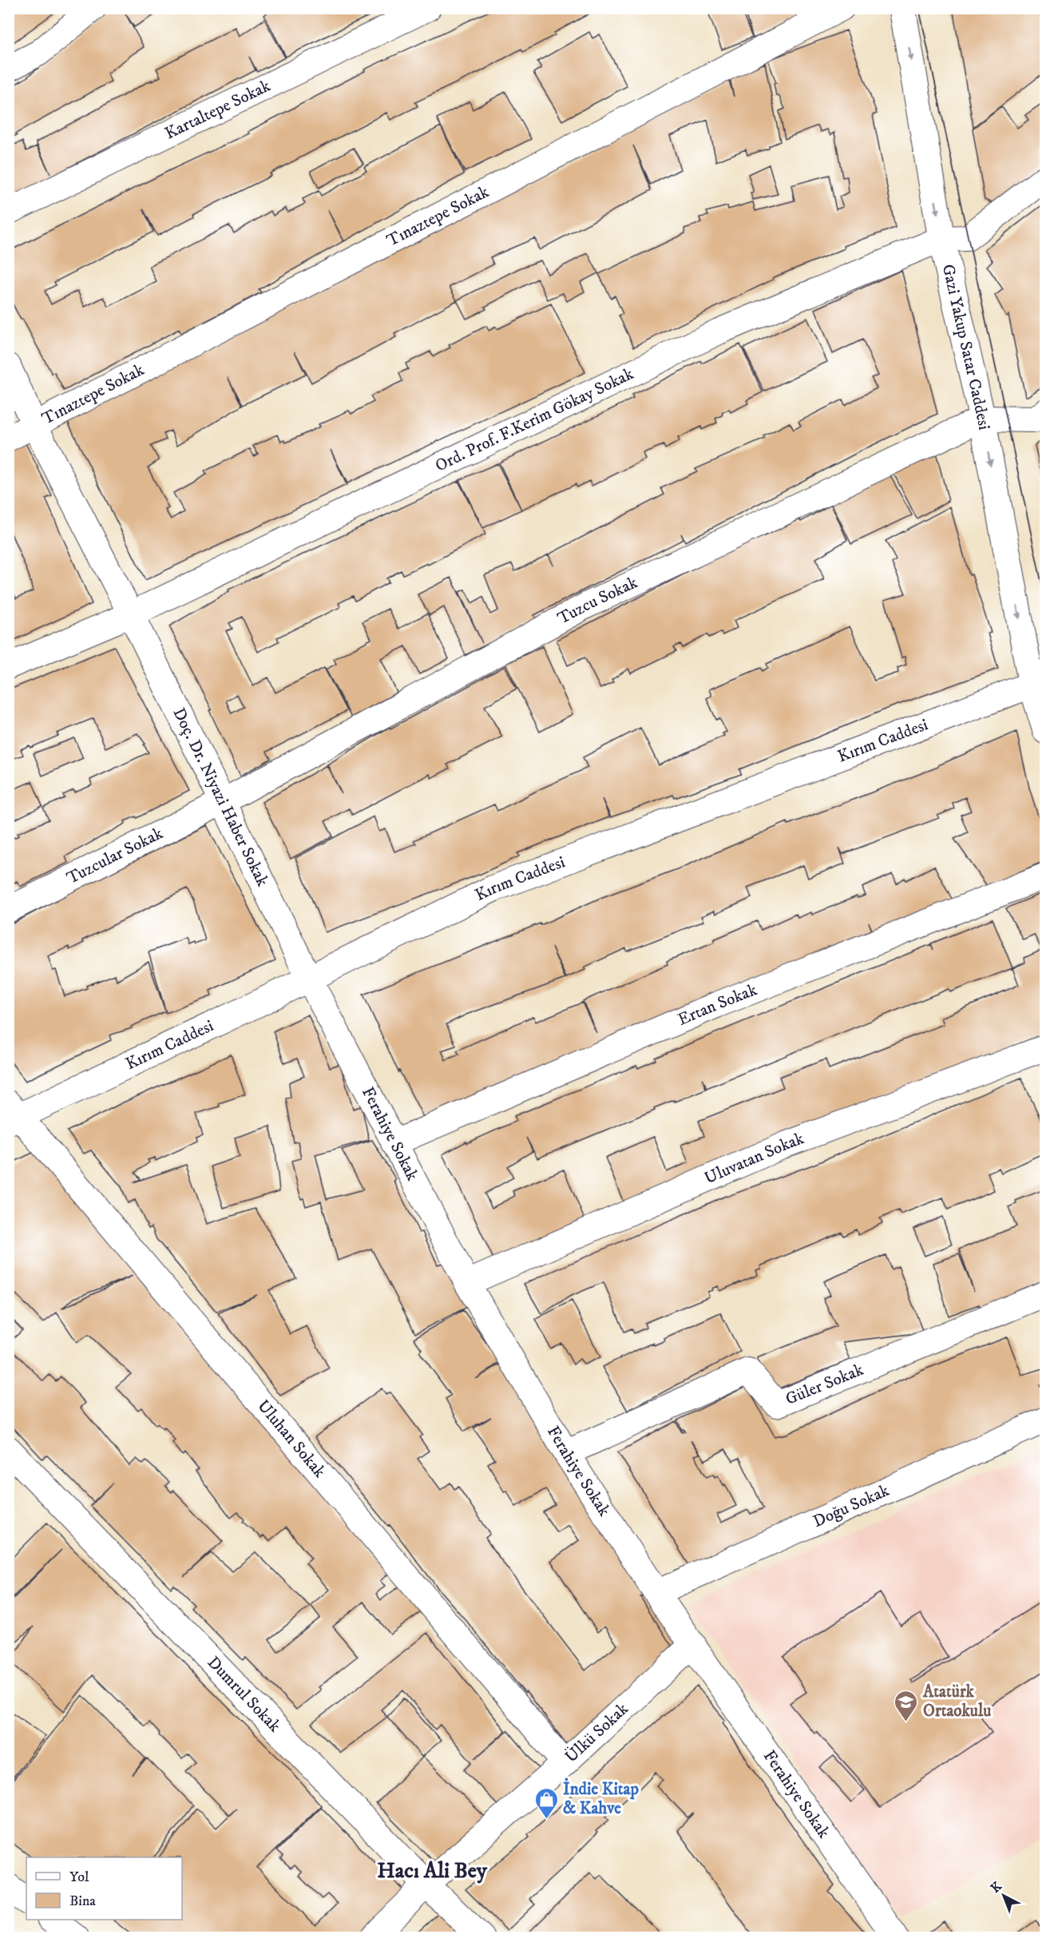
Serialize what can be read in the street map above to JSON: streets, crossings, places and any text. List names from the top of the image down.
{
  "streets": {
    "main road": ["Gazi Yakup Satar Caddesi", "Kırım Caddesi", "Dumrul Sokak"],
    "street": [
      "Kartaltepe Sokak",
      "Tınaztepe Sokak",
      "Ord. Prof. F.Kerim Gökay Sokak",
      "Tuzcu Sokak",
      "Doç. Dr. Niyazi Haber Sokak",
      "Tuzcular Sokak",
      "Ertan Sokak",
      "Ferahiye Sokak",
      "Uluvatan Sokak",
      "Güler Sokak",
      "Doğu Sokak",
      "Ülkü Sokak"
    ]
  },
  "crossings": [
    ["Tınaztepe Sokak", "Doç. Dr. Niyazi Haber Sokak"],
    ["Gazi Yakup Satar Caddesi", "Ord. Prof. F.Kerim Gökay Sokak"],
    ["Gazi Yakup Satar Caddesi", "Tuzcu Sokak"],
    ["Gazi Yakup Satar Caddesi", "Kırım Caddesi"],
    ["Ord. Prof. F.Kerim Gökay Sokak", "Doç. Dr. Niyazi Haber Sokak"],
    ["Tuzcu Sokak", "Doç. Dr. Niyazi Haber Sokak"],
    ["Tuzcu Sokak", "Tuzcular Sokak"],
    ["Kırım Caddesi", "Doç. Dr. Niyazi Haber Sokak"],
    ["Kırım Caddesi", "Ferahiye Sokak"],
    ["Doç. Dr. Niyazi Haber Sokak", "Tuzcular Sokak"],
    ["Doç. Dr. Niyazi Haber Sokak", "Ferahiye Sokak"],
    ["Ertan Sokak", "Ferahiye Sokak"],
    ["Ferahiye Sokak", "Uluvatan Sokak"],
    ["Ferahiye Sokak", "Güler Sokak"],
    ["Ferahiye Sokak", "Doğu Sokak"],
    ["Ferahiye Sokak", "Ülkü Sokak"],
    ["Dumrul Sokak", "Ülkü Sokak"]
  ],
  "one_way": ["Gazi Yakup Satar Caddesi"],
  "districts": ["Hacı Ali Bey"],
  "places": {
    "school or university": ["Atatürk Ortaokulu"],
    "shop": ["İndie Kitap & Kahve"]
  },
  "legend": ["Yol", "Bina"],
  "north": "top left"
}
